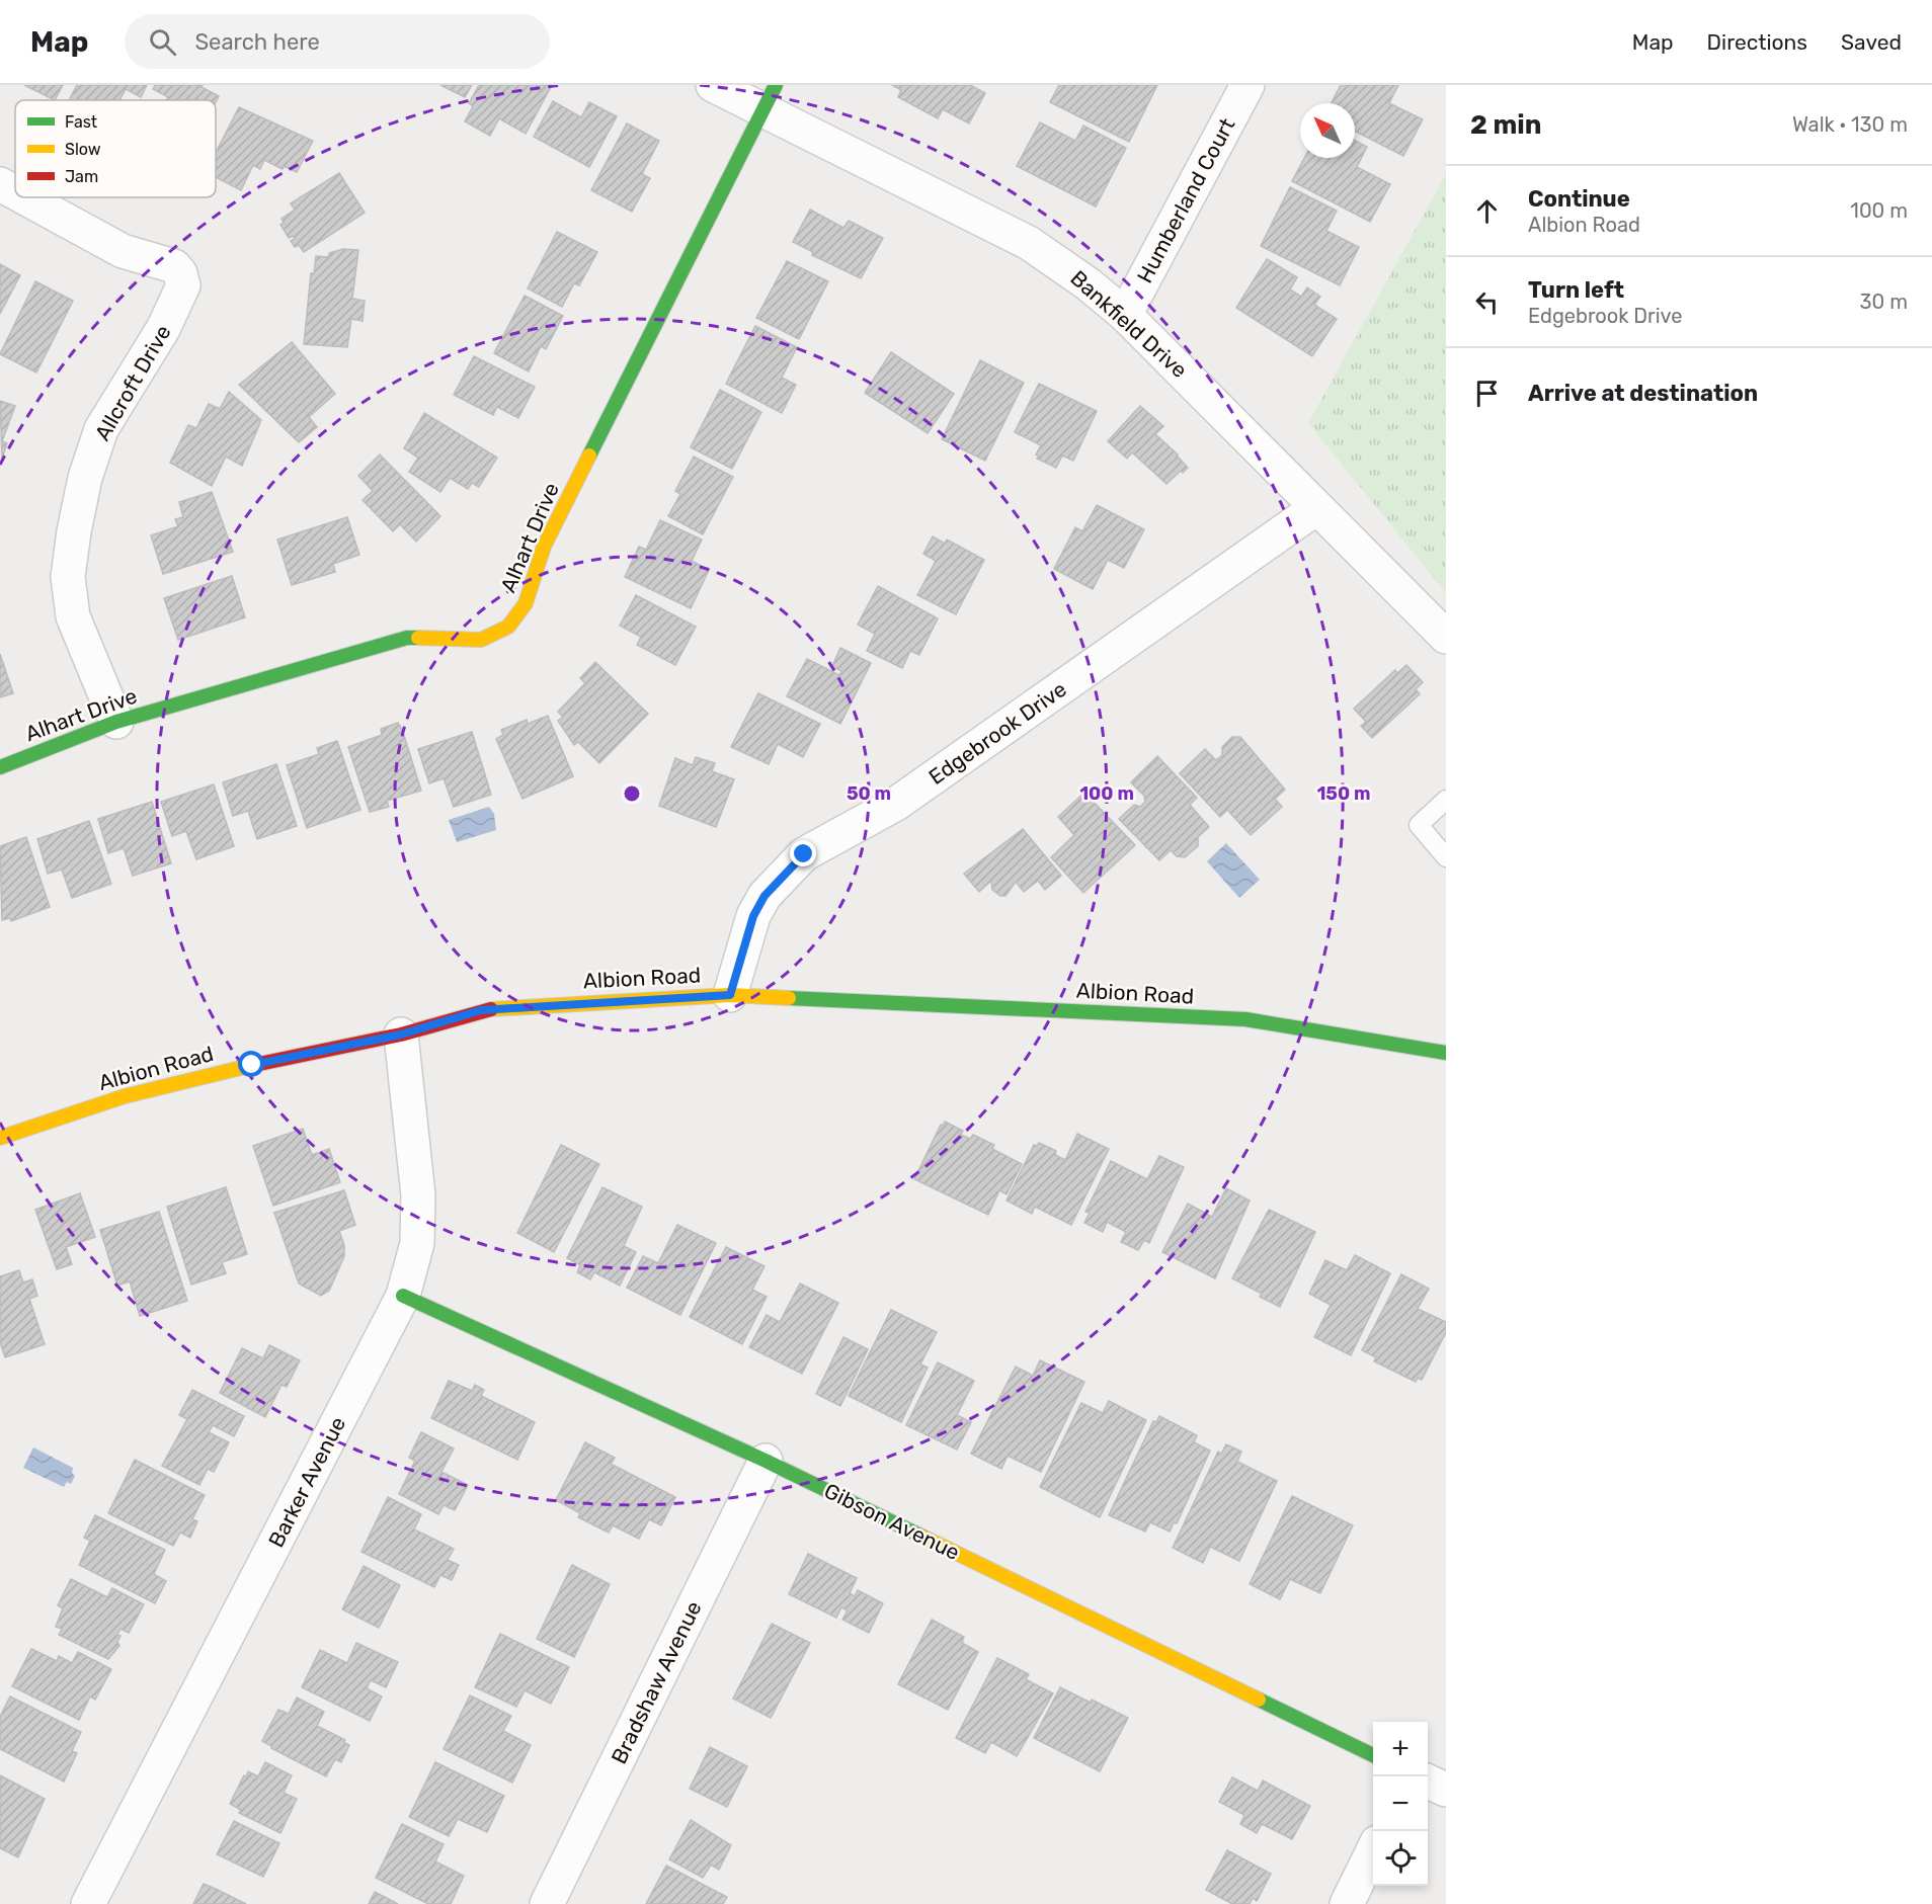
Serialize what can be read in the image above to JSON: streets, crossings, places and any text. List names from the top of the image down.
{
  "streets": {
    "street": [
      "Humberland Court",
      "Bankfield Drive",
      "Allcroft Drive",
      "Alhart Drive",
      "Edgebrook Drive",
      "Albion Road",
      "Barker Avenue",
      "Gibson Avenue",
      "Bradshaw Avenue"
    ]
  },
  "crossings": [
    ["Humberland Court", "Bankfield Drive"],
    ["Bankfield Drive", "Alhart Drive"],
    ["Bankfield Drive", "Edgebrook Drive"],
    ["Allcroft Drive", "Alhart Drive"],
    ["Edgebrook Drive", "Albion Road"],
    ["Albion Road", "Barker Avenue"],
    ["Barker Avenue", "Gibson Avenue"],
    ["Gibson Avenue", "Bradshaw Avenue"]
  ],
  "legend": ["Fast", "Slow", "Jam"],
  "north": "top left",
  "page": {
    "header": "Map",
    "search": "Search here",
    "nav": ["Map", "Directions", "Saved"],
    "heading": ["2 min", "Walk · 130 m"],
    "list": [
      ["Continue", "Albion Road", "100 m"],
      ["Turn left", "Edgebrook Drive", "30 m"],
      "Arrive at destination"
    ],
    "map_buttons": ["+", "−"]
  },
  "rings": ["50 m", "100 m", "150 m"]
}
